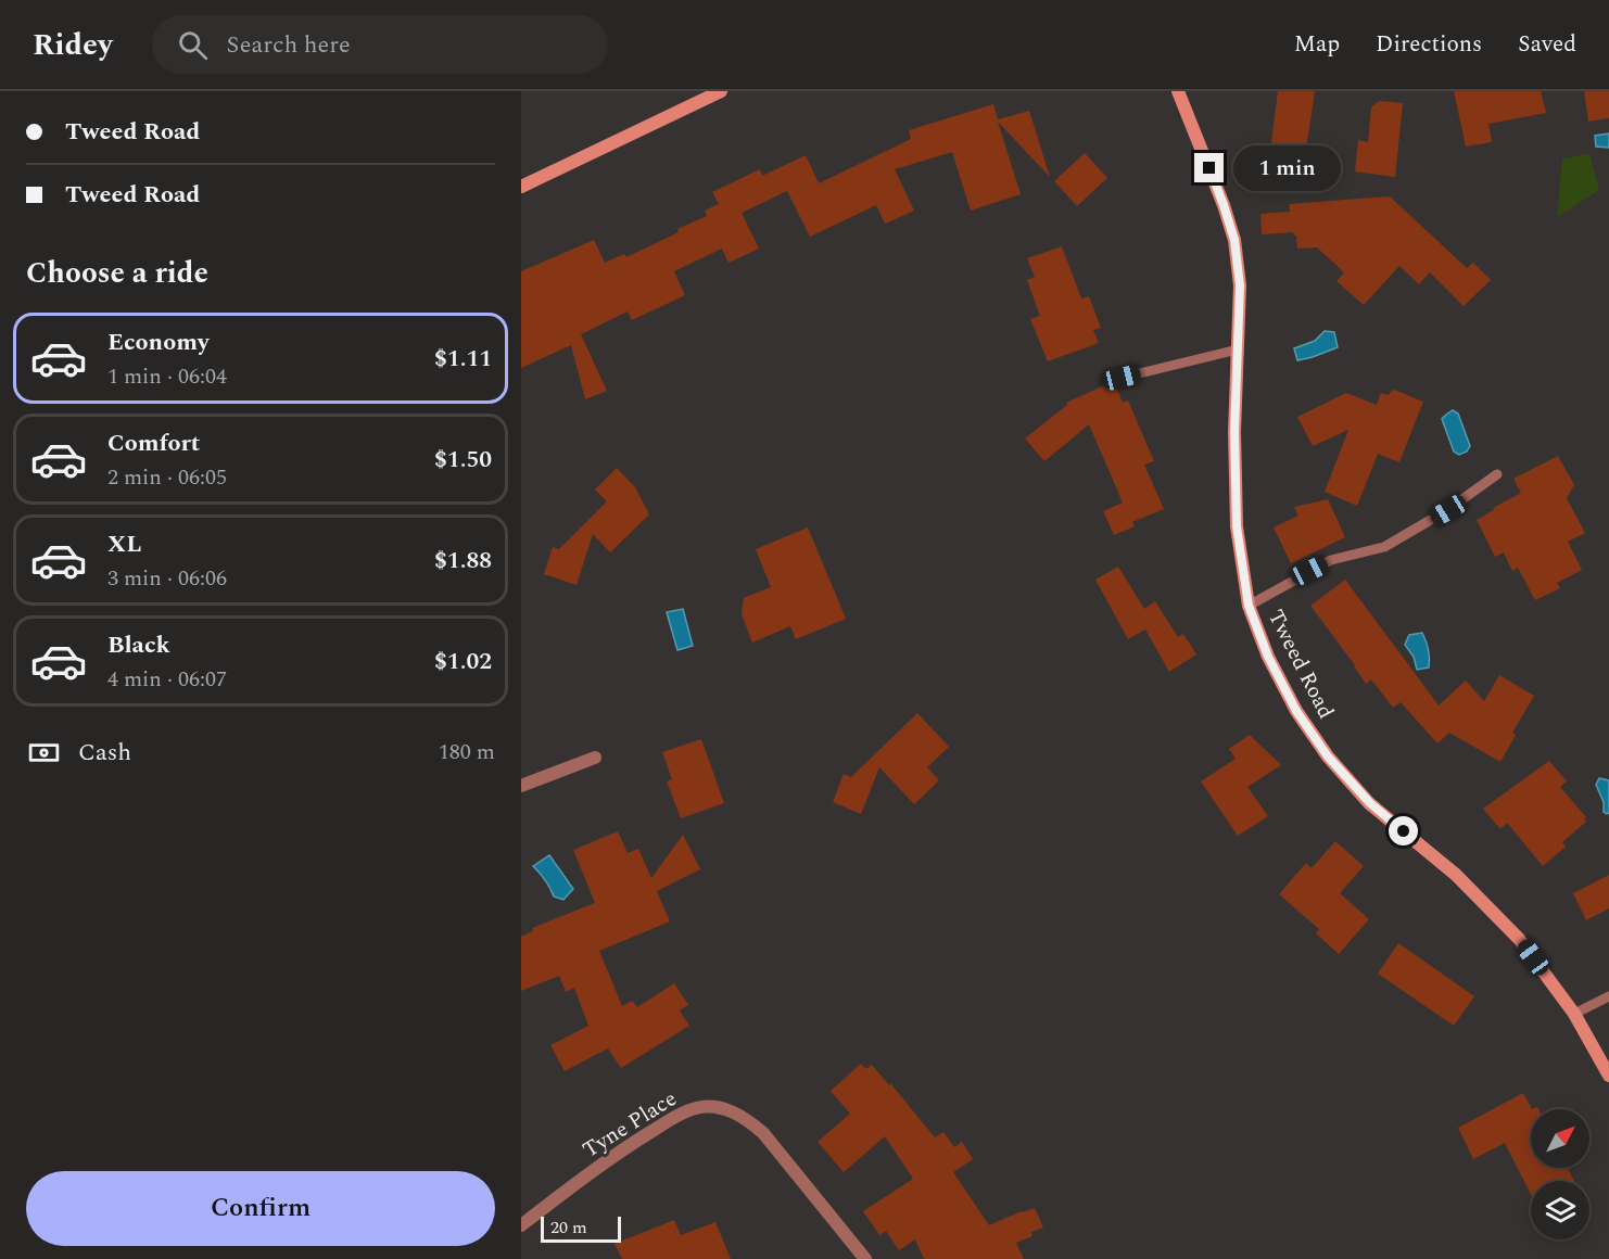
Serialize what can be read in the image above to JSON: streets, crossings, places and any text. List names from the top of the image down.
{
  "streets": {
    "street": ["Tweed Road", "Tyne Place"]
  },
  "scale_bar": "20 m",
  "north": "top right",
  "page": {
    "header": "Ridey",
    "search": "Search here",
    "nav": ["Map", "Directions", "Saved"],
    "banner": ["Tweed Road", "Tweed Road"],
    "bubble": "1 min",
    "heading": "Choose a ride",
    "list": [
      {
        "name": "Economy",
        "note": "1 min · 06:04",
        "value": "$1.11"
      },
      {
        "name": "Comfort",
        "note": "2 min · 06:05",
        "value": "$1.50"
      },
      {
        "name": "XL",
        "note": "3 min · 06:06",
        "value": "$1.88"
      },
      {
        "name": "Black",
        "note": "4 min · 06:07",
        "value": "$1.02"
      }
    ],
    "pay": ["Cash", "180 m"],
    "buttons": "Confirm",
    "scale": "20 m"
  }
}
